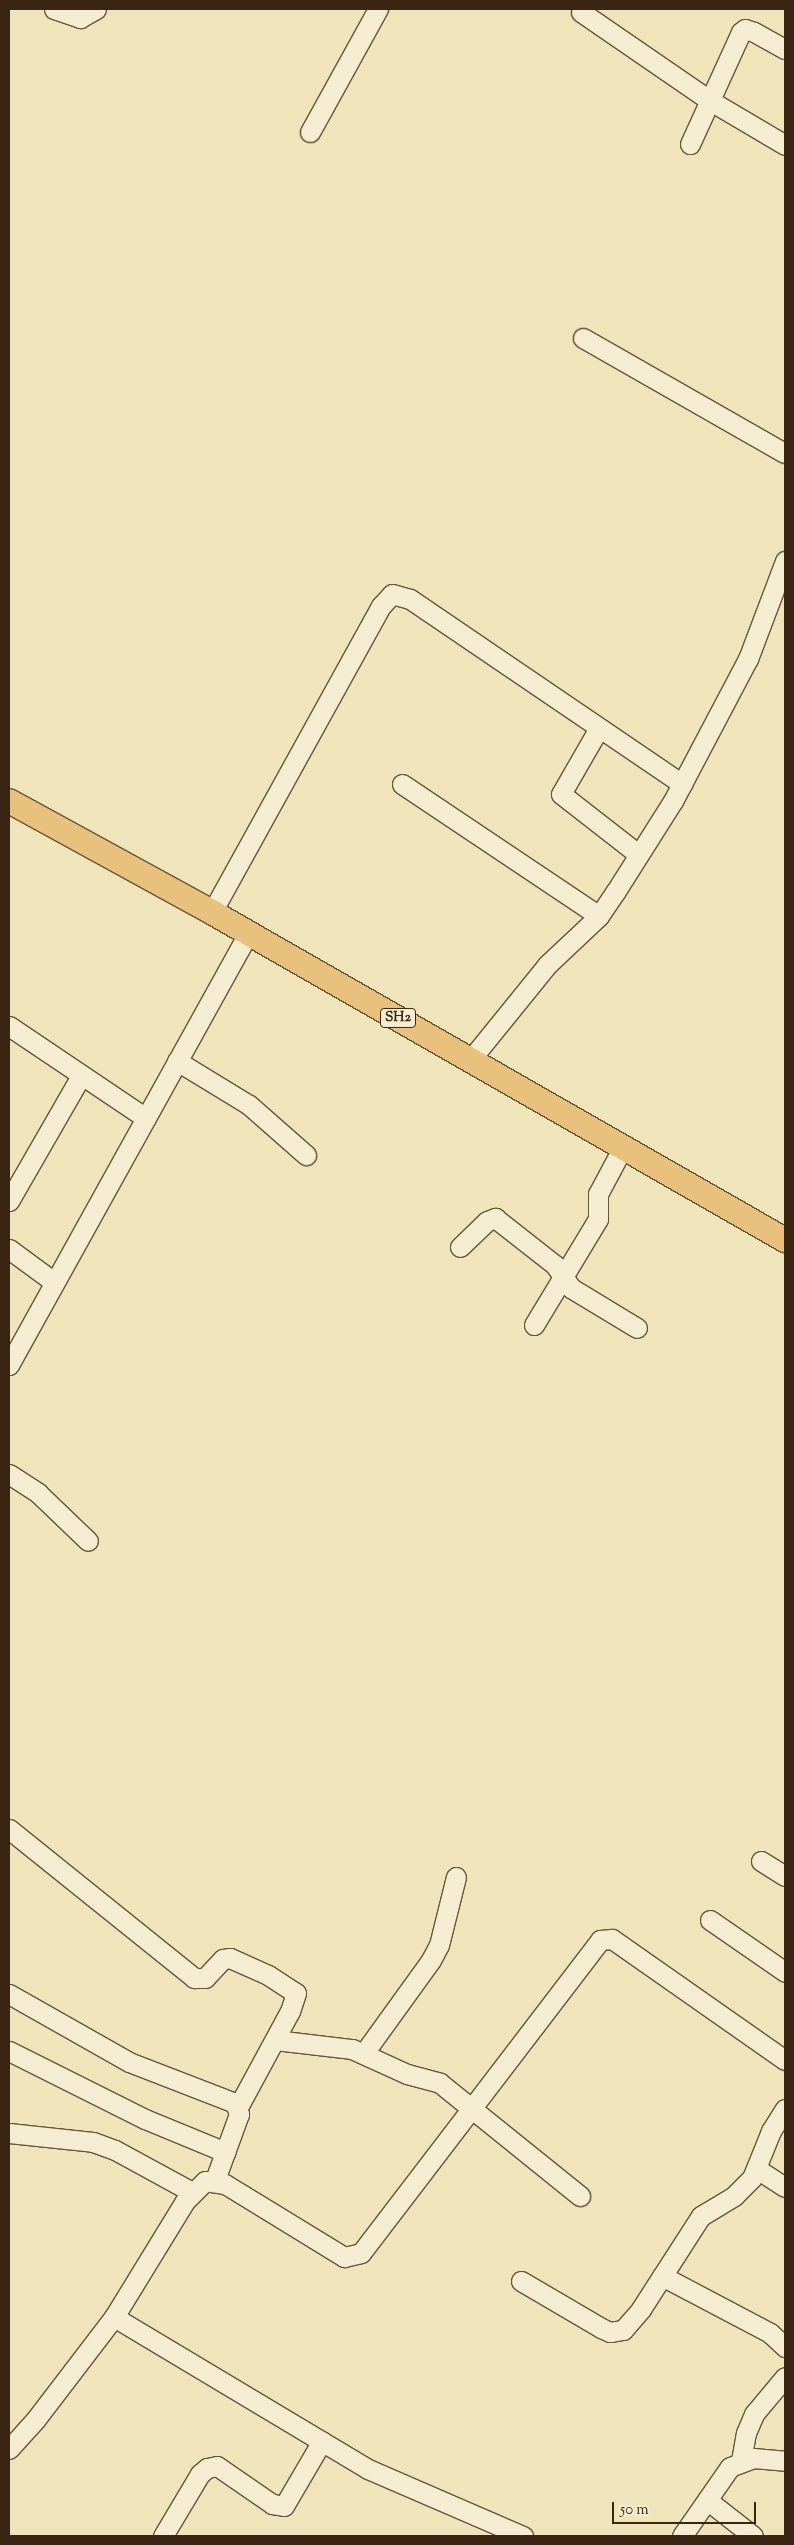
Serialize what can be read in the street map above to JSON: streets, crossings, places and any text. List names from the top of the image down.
{
  "streets": {
    "main road": ["SH2"]
  },
  "scale_bar": "50 m"
}
